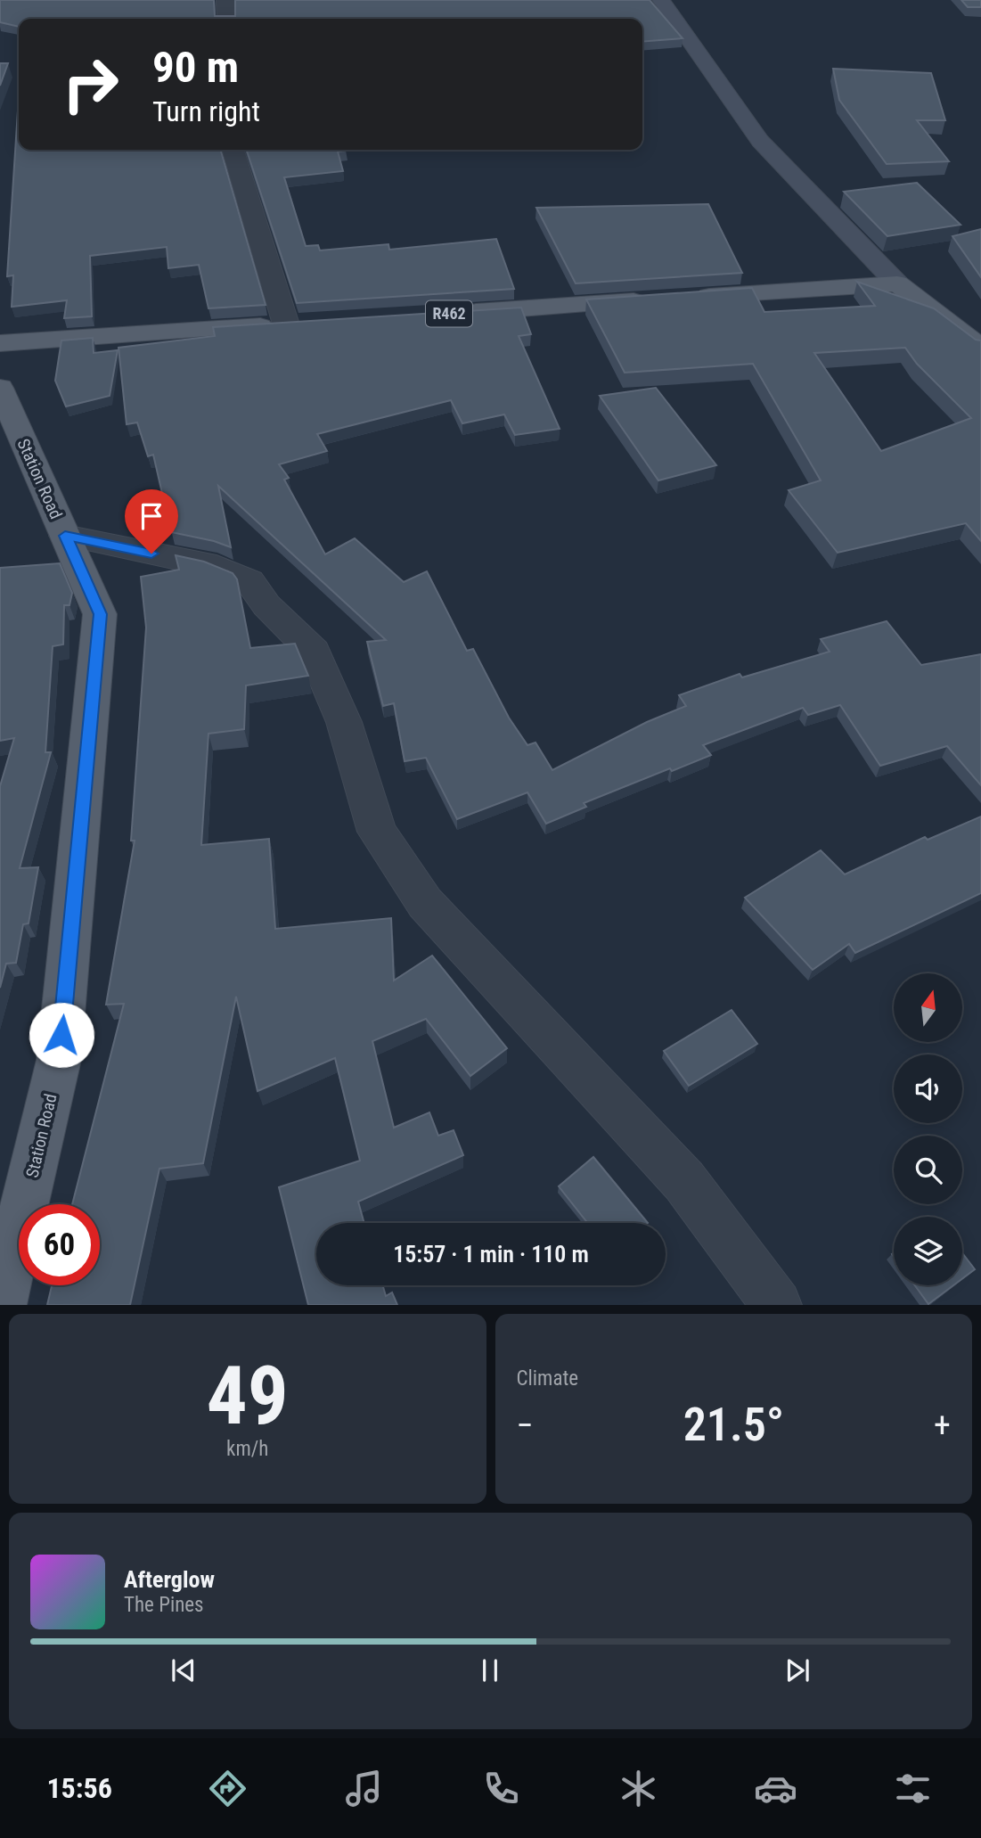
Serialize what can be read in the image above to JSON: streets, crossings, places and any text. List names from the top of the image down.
{
  "streets": {
    "main road": ["R462", "Station Road"]
  },
  "north": "top",
  "page": {
    "turn": ["90 m", "Turn right"],
    "limit": "60",
    "trip": "15:57 · 1 min · 110 m",
    "tile": [
      ["49", "km/h"],
      "Climate"
    ],
    "heat": ["−", "21.5°", "+"],
    "song": ["Afterglow", "The Pines"],
    "tabs": "15:56"
  }
}
